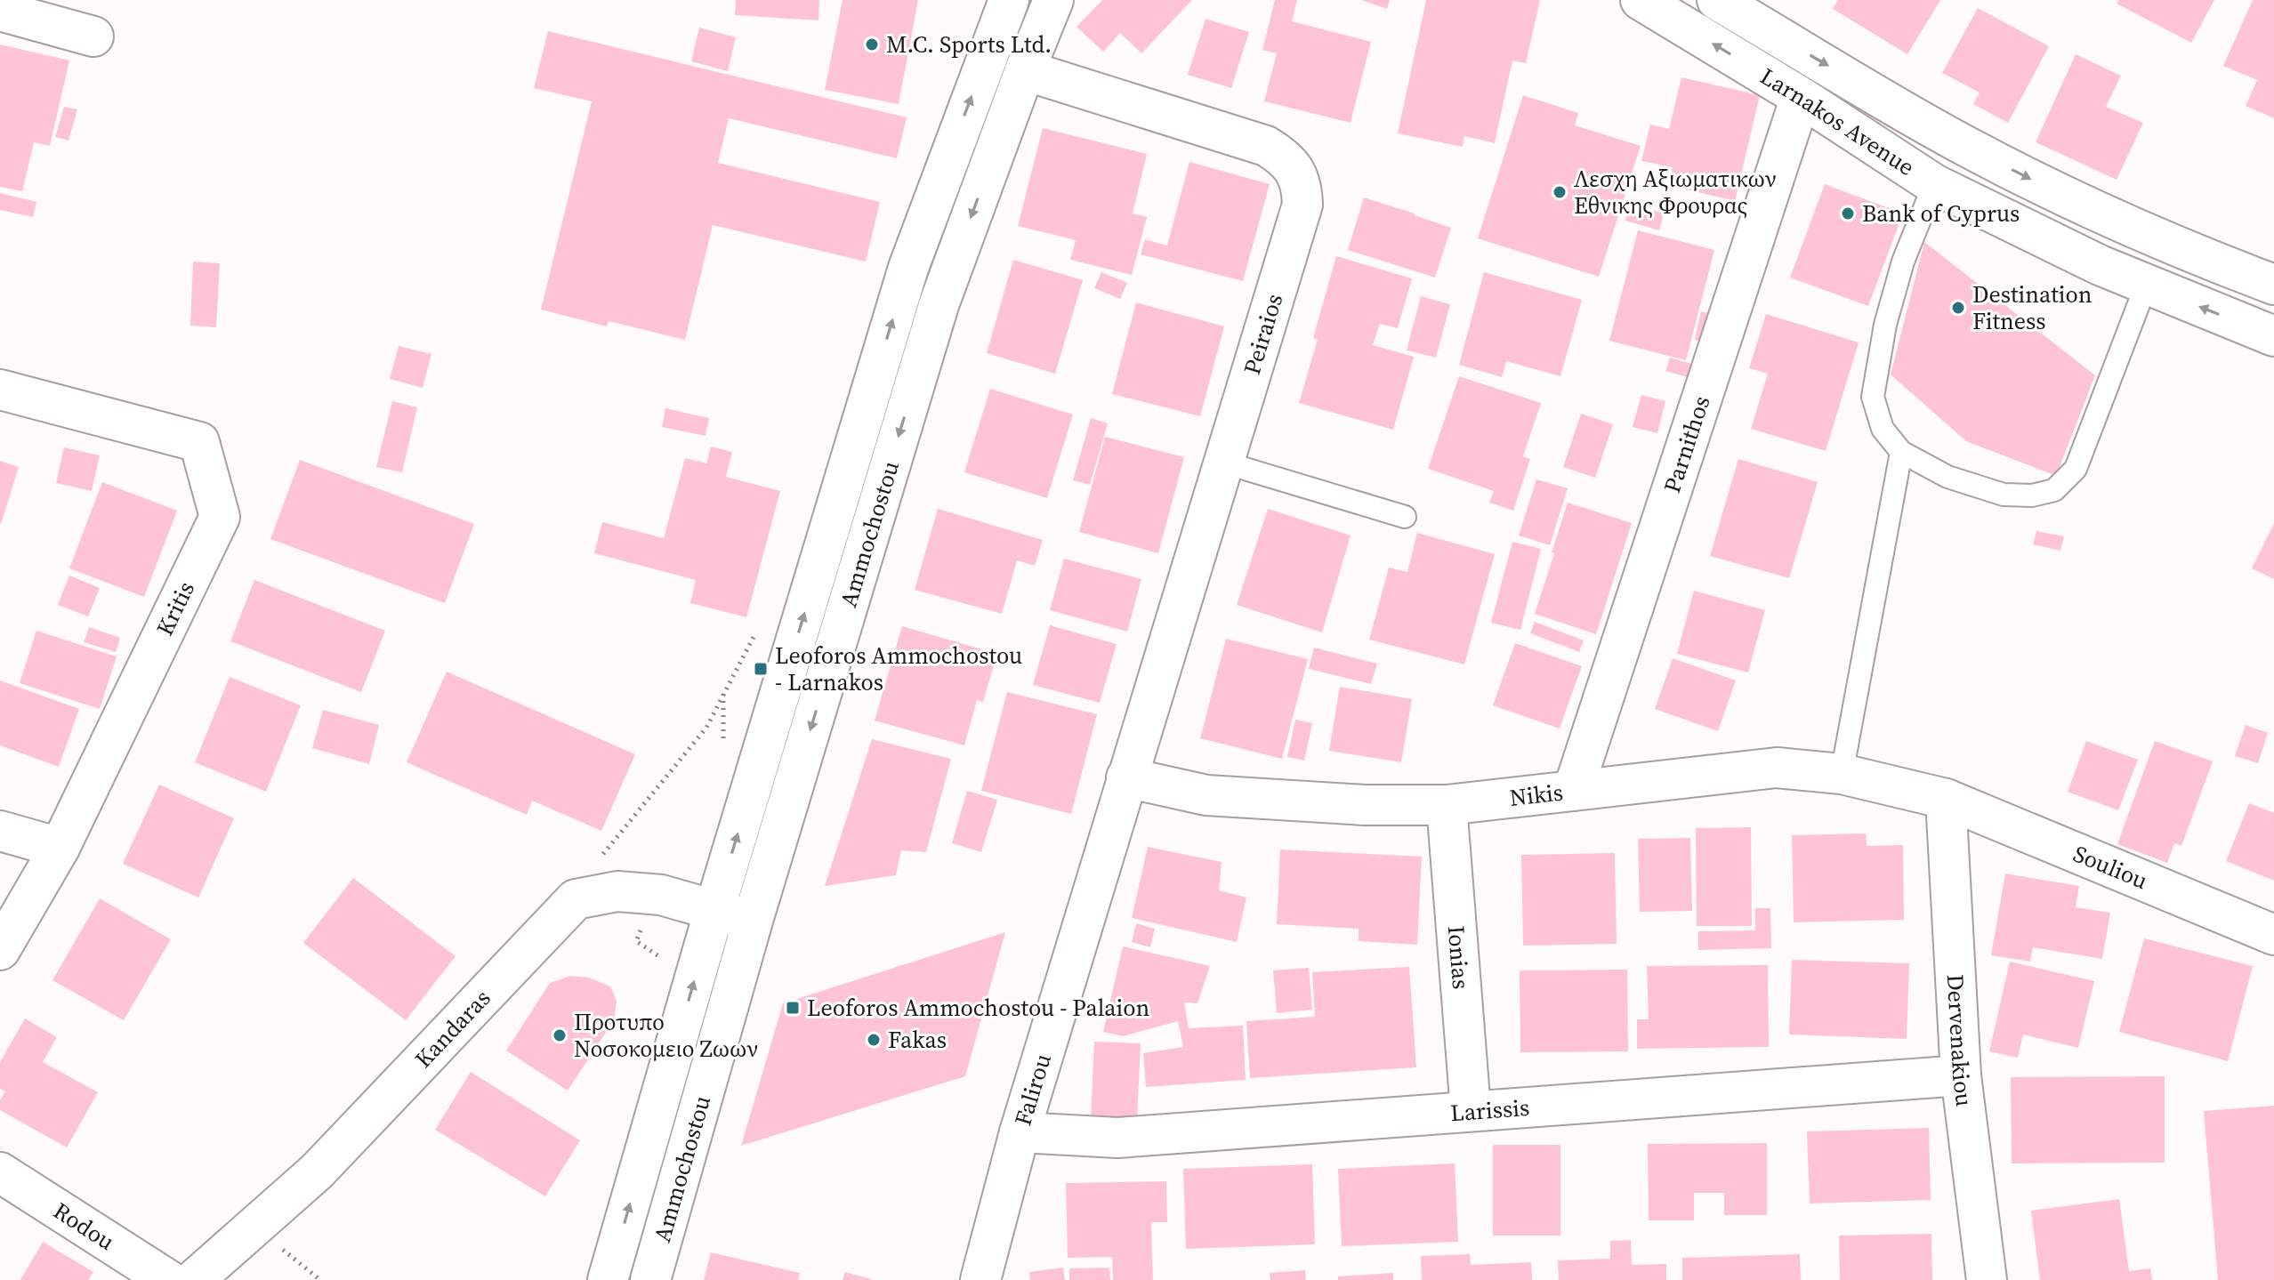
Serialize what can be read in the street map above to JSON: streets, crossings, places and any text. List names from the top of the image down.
{
  "streets": {
    "street": [
      "Larnakos Avenue",
      "Peiraios",
      "Parnithos",
      "Ammochostou",
      "Kritis",
      "Nikis",
      "Souliou",
      "Ionias",
      "Kandaras",
      "Dervenakiou",
      "Falirou",
      "Larissis",
      "Rodou"
    ]
  },
  "crossings": [
    ["Larnakos Avenue", "Parnithos"],
    ["Peiraios", "Ammochostou"],
    ["Peiraios", "Nikis"],
    ["Peiraios", "Falirou"],
    ["Parnithos", "Nikis"],
    ["Nikis", "Souliou"],
    ["Nikis", "Ionias"],
    ["Nikis", "Dervenakiou"],
    ["Nikis", "Falirou"],
    ["Souliou", "Dervenakiou"],
    ["Ionias", "Larissis"],
    ["Dervenakiou", "Larissis"],
    ["Falirou", "Larissis"]
  ],
  "places": {
    "other": [
      "M.C. Sports Ltd.",
      "Λεσχη Αξιωματικων Εθνικης Φρουρας",
      "Bank of Cyprus",
      "Destination Fitness",
      "Προτυπο Νοσοκομειο Ζωων",
      "Fakas"
    ],
    "transit": ["Leoforos Ammochostou - Larnakos", "Leoforos Ammochostou - Palaion"]
  }
}
